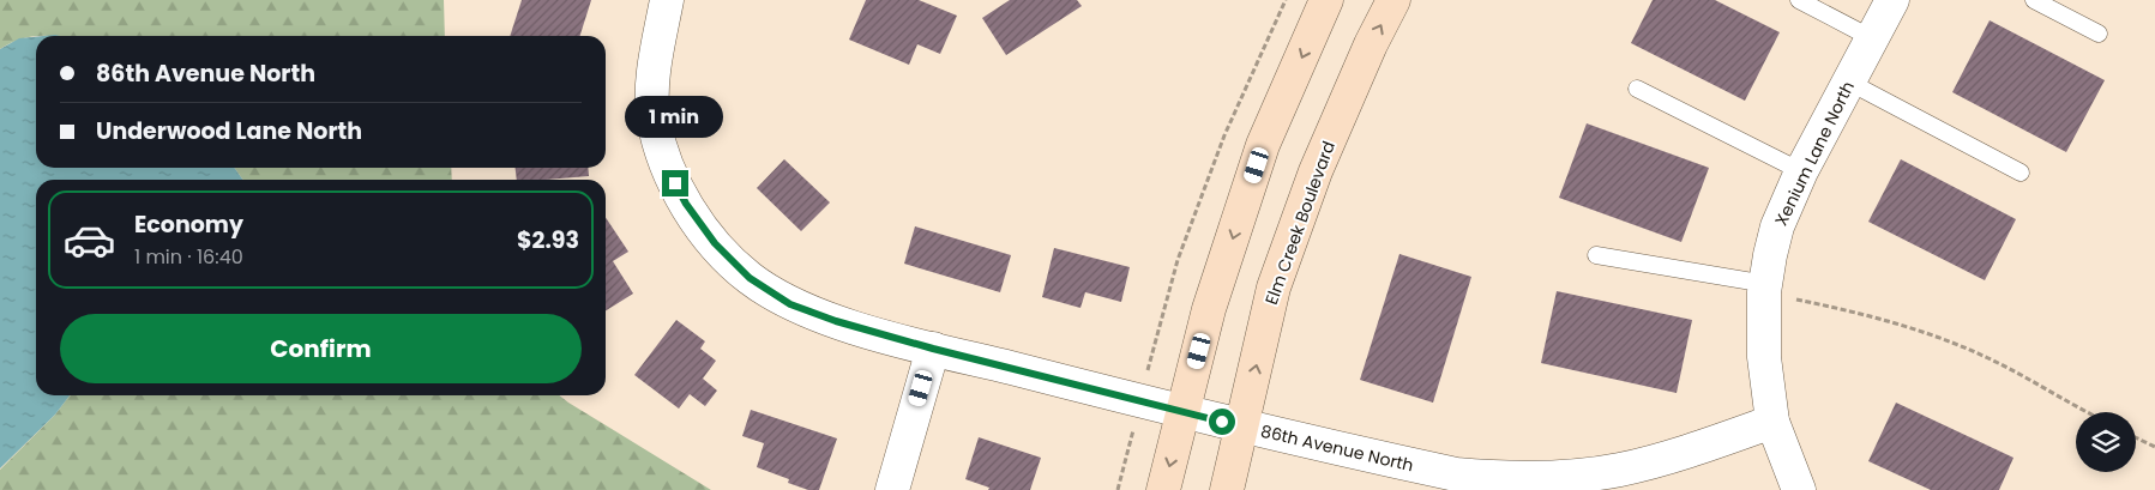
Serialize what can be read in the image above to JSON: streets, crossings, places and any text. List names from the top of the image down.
{
  "streets": {
    "main road": ["Elm Creek Boulevard"],
    "street": ["Xenium Lane North", "86th Avenue North"]
  },
  "crossings": [
    ["Xenium Lane North", "86th Avenue North"],
    ["Elm Creek Boulevard", "86th Avenue North"]
  ],
  "page": {
    "banner": ["86th Avenue North", "Underwood Lane North"],
    "bubble": "1 min",
    "list": [
      {
        "name": "Economy",
        "note": "1 min · 16:40",
        "value": "$2.93"
      }
    ],
    "buttons": "Confirm"
  }
}
